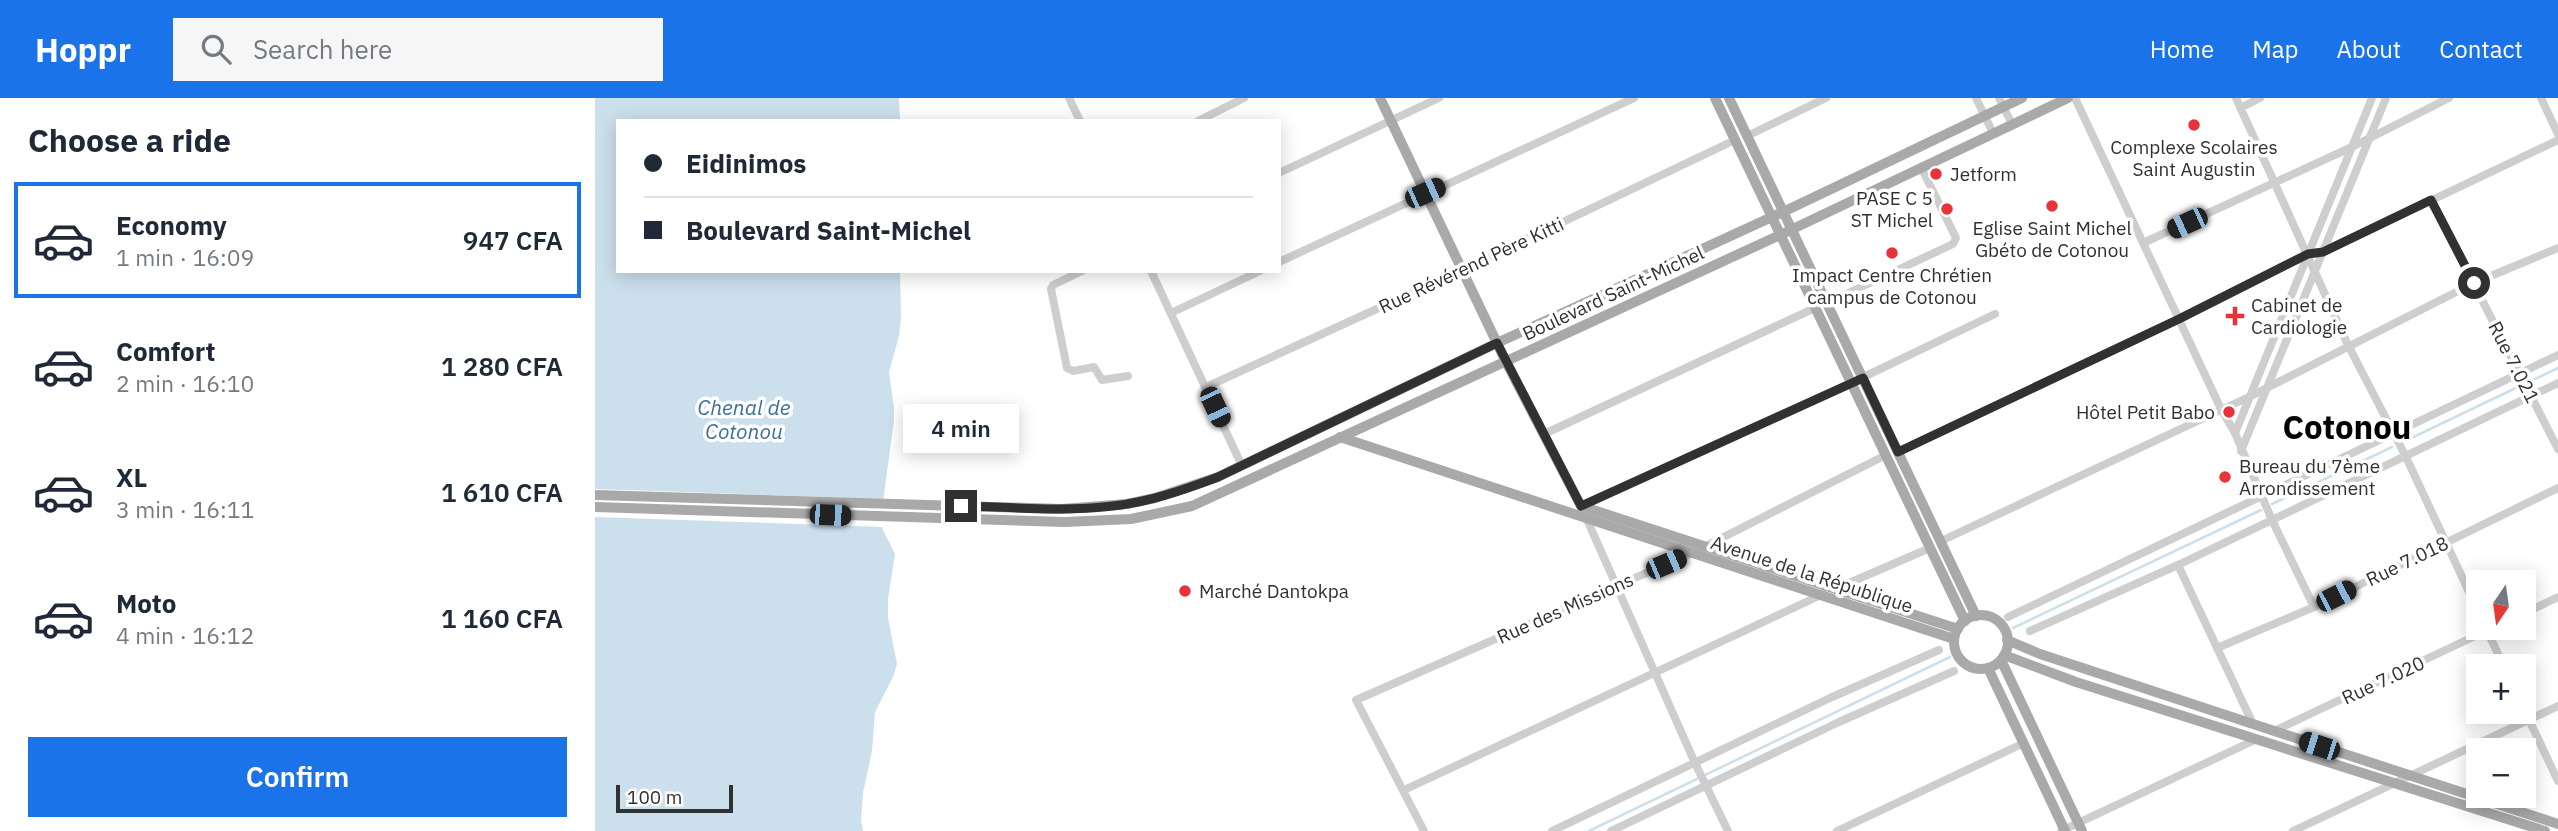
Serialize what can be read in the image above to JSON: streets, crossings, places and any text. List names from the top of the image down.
{
  "streets": {
    "main road": ["Boulevard Saint-Michel", "Avenue de la République"],
    "street": [
      "Rue Révérend Père Kitti",
      "Rue 7.021",
      "Rue 7.018",
      "Rue des Missions",
      "Rue 7.020"
    ]
  },
  "crossings": [
    ["Boulevard Saint-Michel", "Avenue de la République"],
    ["Avenue de la République", "Rue des Missions"]
  ],
  "districts": ["Cotonou"],
  "water": ["Chenal de Cotonou"],
  "places": {
    "other": [
      "Complexe Scolaires Saint Augustin",
      "Jetform",
      "Eglise Saint Michel Gbéto de Cotonou",
      "PASE C 5 ST Michel",
      "Impact Centre Chrétien campus de Cotonou",
      "Hôtel Petit Babo",
      "Bureau du 7ème Arrondissement",
      "Marché Dantokpa"
    ],
    "health": ["Cabinet de Cardiologie"]
  },
  "scale_bar": "100 m",
  "north": "bottom",
  "page": {
    "header": "Hoppr",
    "search": "Search here",
    "nav": [
      "Home",
      "Map",
      "About",
      "Contact"
    ],
    "heading": "Choose a ride",
    "banner": ["Eidinimos", "Boulevard Saint-Michel"],
    "list": [
      {
        "name": "Economy",
        "note": "1 min · 16:09",
        "value": "947 CFA"
      },
      {
        "name": "Comfort",
        "note": "2 min · 16:10",
        "value": "1 280 CFA"
      },
      {
        "name": "XL",
        "note": "3 min · 16:11",
        "value": "1 610 CFA"
      },
      {
        "name": "Moto",
        "note": "4 min · 16:12",
        "value": "1 160 CFA"
      }
    ],
    "bubble": "4 min",
    "map_buttons": ["+", "−"],
    "buttons": "Confirm",
    "scale": "100 m"
  }
}
